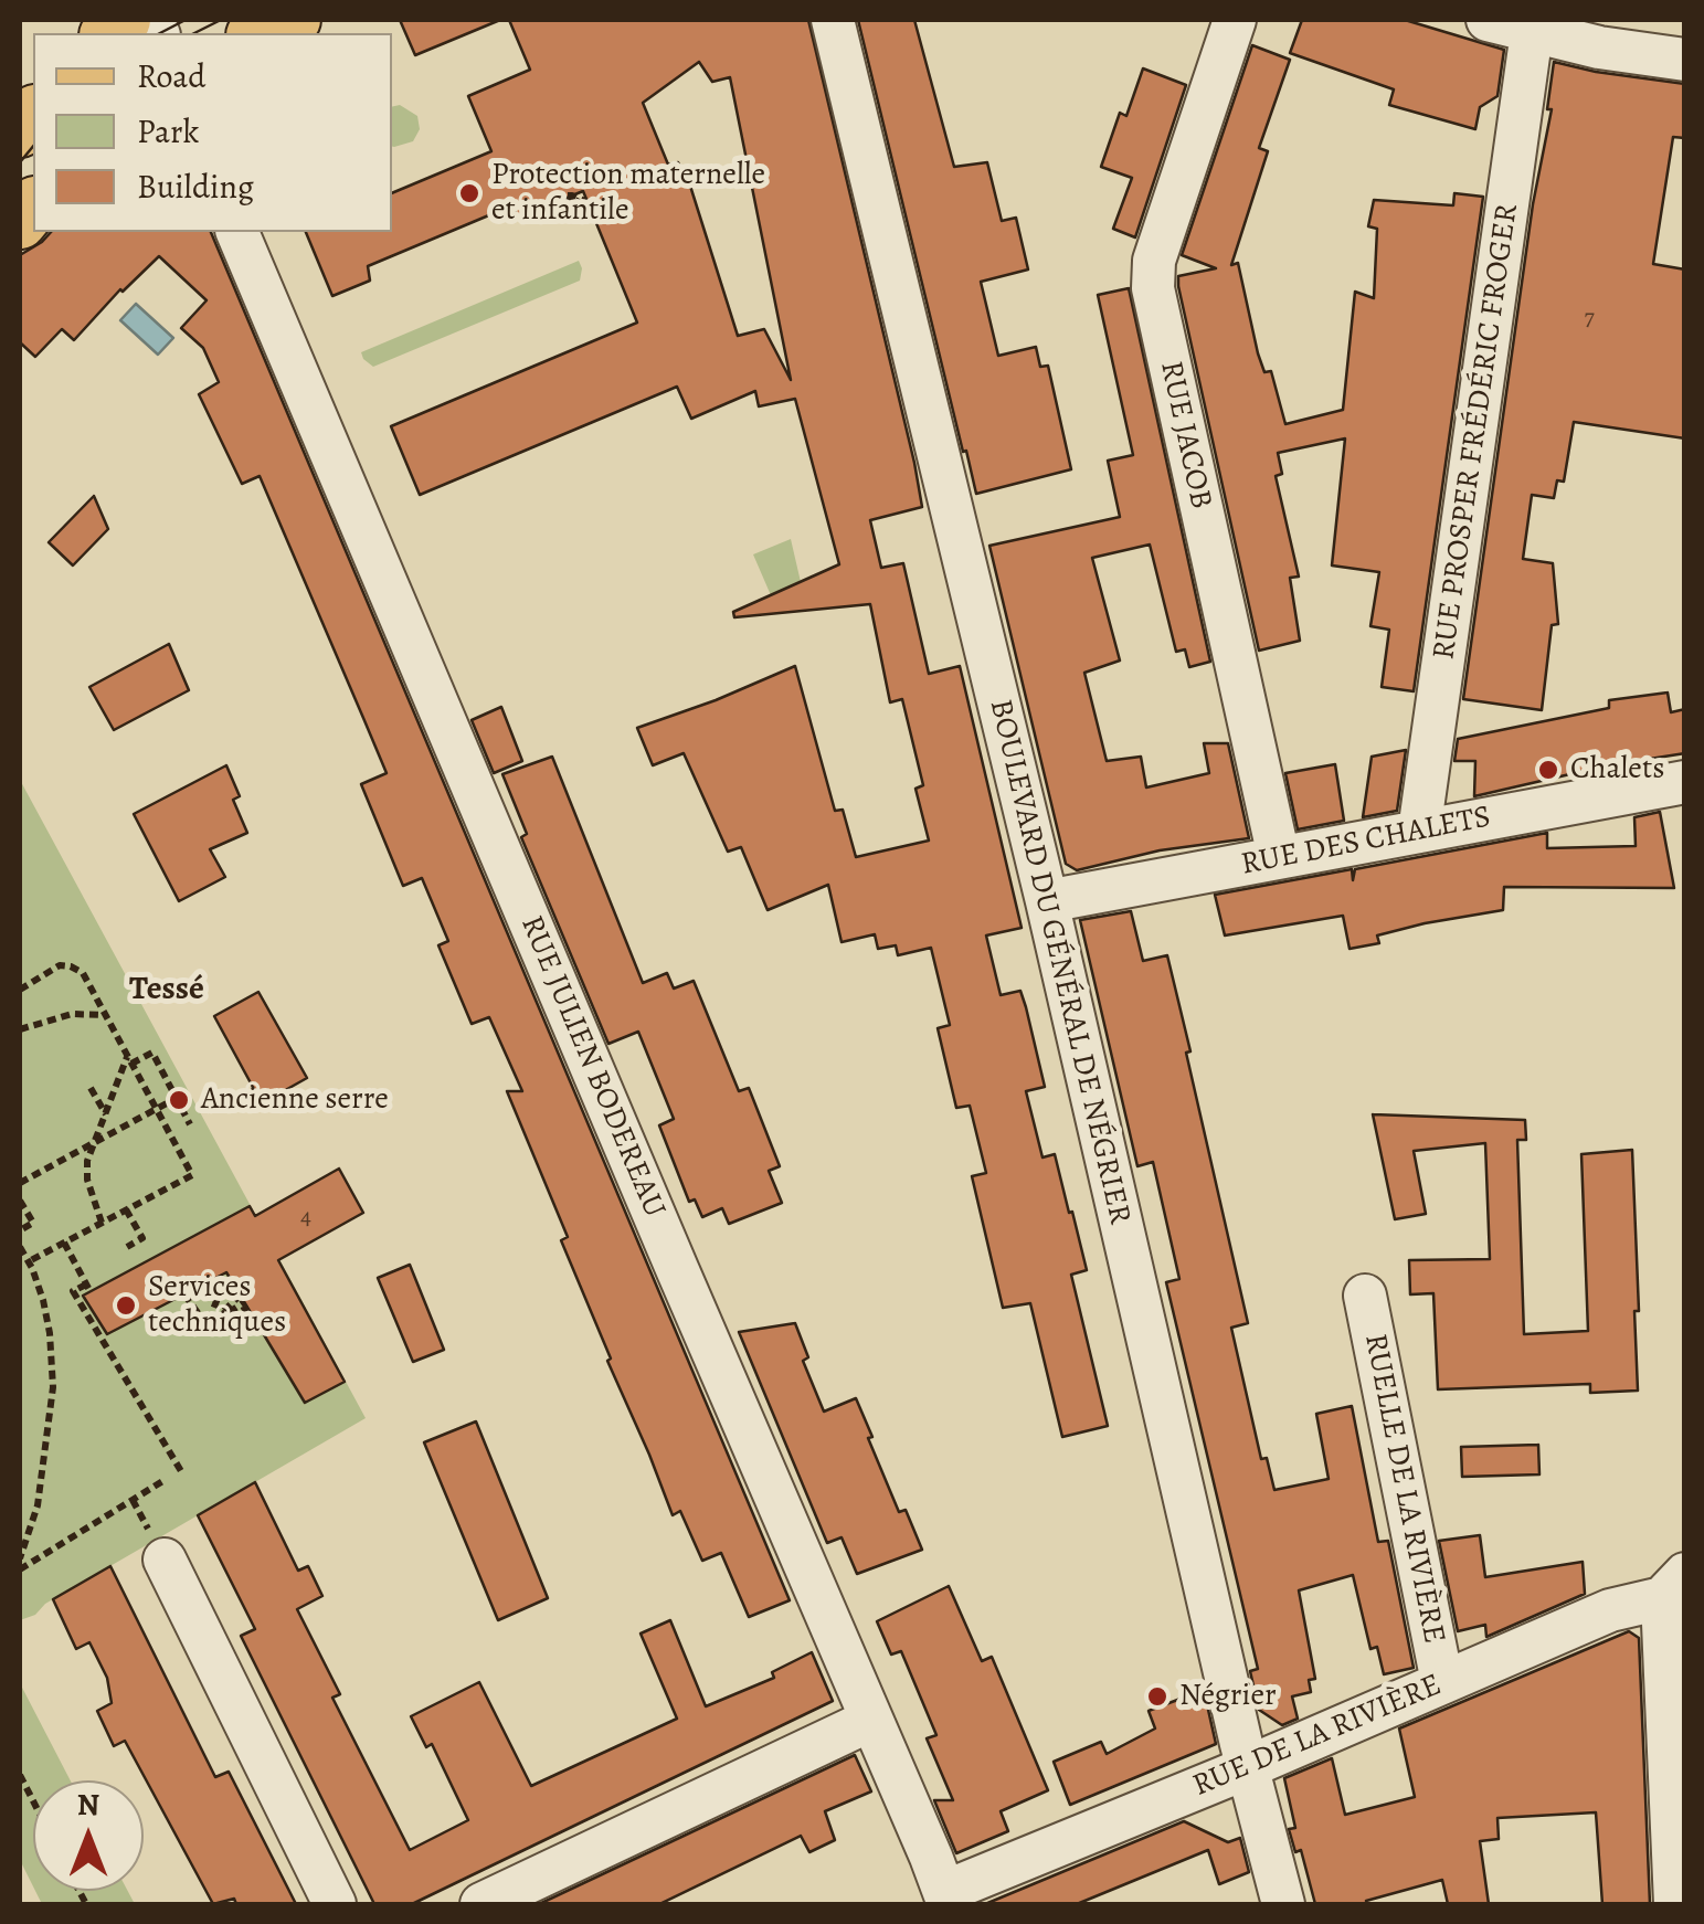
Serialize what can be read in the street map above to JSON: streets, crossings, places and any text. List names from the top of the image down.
{
  "streets": {
    "street": [
      "RUE PROSPER FRÉDÉRIC FROGER",
      "RUE JACOB",
      "RUE DES CHALETS",
      "BOULEVARD DU GÉNÉRAL DE NÉGRIER",
      "RUE JULIEN BODEREAU",
      "RUELLE DE LA RIVIÈRE",
      "RUE DE LA RIVIÈRE"
    ]
  },
  "crossings": [
    ["RUE PROSPER FRÉDÉRIC FROGER", "RUE DES CHALETS"],
    ["RUE JACOB", "RUE DES CHALETS"],
    ["RUE DES CHALETS", "BOULEVARD DU GÉNÉRAL DE NÉGRIER"],
    ["BOULEVARD DU GÉNÉRAL DE NÉGRIER", "RUE DE LA RIVIÈRE"],
    ["RUE JULIEN BODEREAU", "RUE DE LA RIVIÈRE"],
    ["RUELLE DE LA RIVIÈRE", "RUE DE LA RIVIÈRE"]
  ],
  "districts": ["Tessé"],
  "places": [
    "Protection maternelle et infantile",
    "Chalets",
    "Ancienne serre",
    "Services techniques",
    "Négrier"
  ],
  "house_numbers": ["7", "4"],
  "legend": ["Road", "Park", "Building"],
  "north": "top"
}
